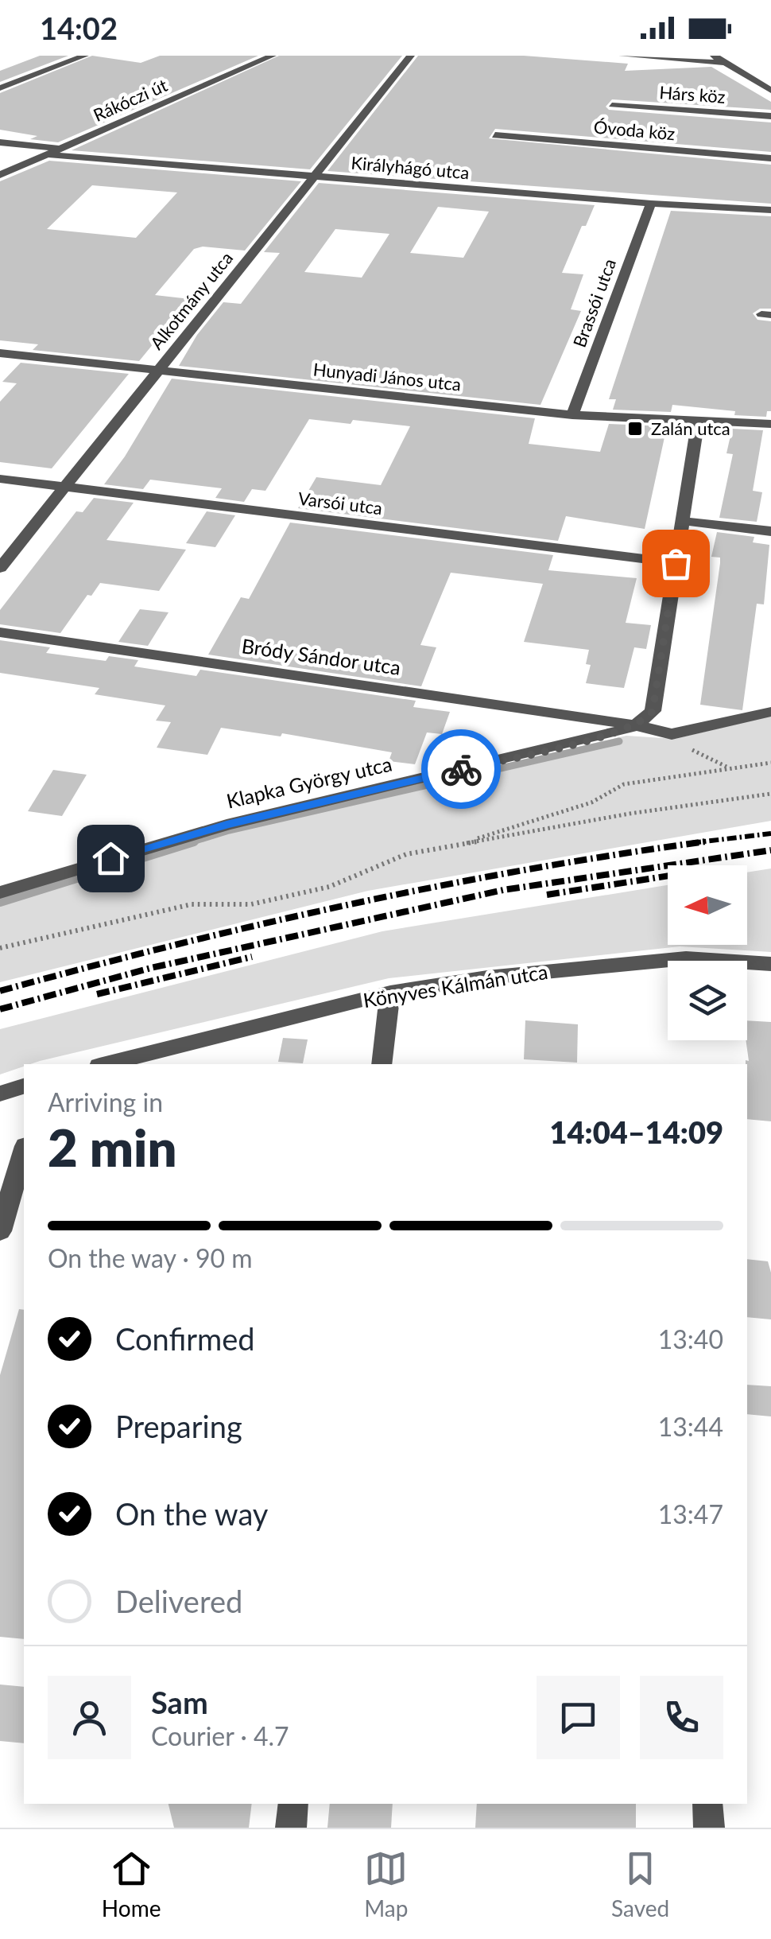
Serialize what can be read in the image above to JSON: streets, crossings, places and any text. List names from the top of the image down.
{
  "streets": {
    "street": [
      "Hárs köz",
      "Rákóczi út",
      "Óvoda köz",
      "Királyhágó utca",
      "Alkotmány utca",
      "Brassói utca",
      "Hunyadi János utca",
      "Varsói utca",
      "Bródy Sándor utca",
      "Klapka György utca",
      "Könyves Kálmán utca"
    ]
  },
  "crossings": [
    ["Rákóczi út", "Királyhágó utca"],
    ["Királyhágó utca", "Alkotmány utca"],
    ["Királyhágó utca", "Brassói utca"],
    ["Alkotmány utca", "Hunyadi János utca"],
    ["Alkotmány utca", "Varsói utca"],
    ["Brassói utca", "Hunyadi János utca"],
    ["Bródy Sándor utca", "Klapka György utca"]
  ],
  "places": {
    "transit": ["Zalán utca"]
  },
  "north": "left",
  "page": {
    "status": "14:02",
    "heading": ["2 min", "Arriving in", "14:04–14:09"],
    "panel": ["Sam", "Courier · 4.7"],
    "bar": "On the way · 90 m",
    "list": [
      ["Confirmed", "13:40"],
      ["Preparing", "13:44"],
      ["On the way", "13:47"],
      "Delivered"
    ],
    "tabs": ["Home", "Map", "Saved"]
  }
}
